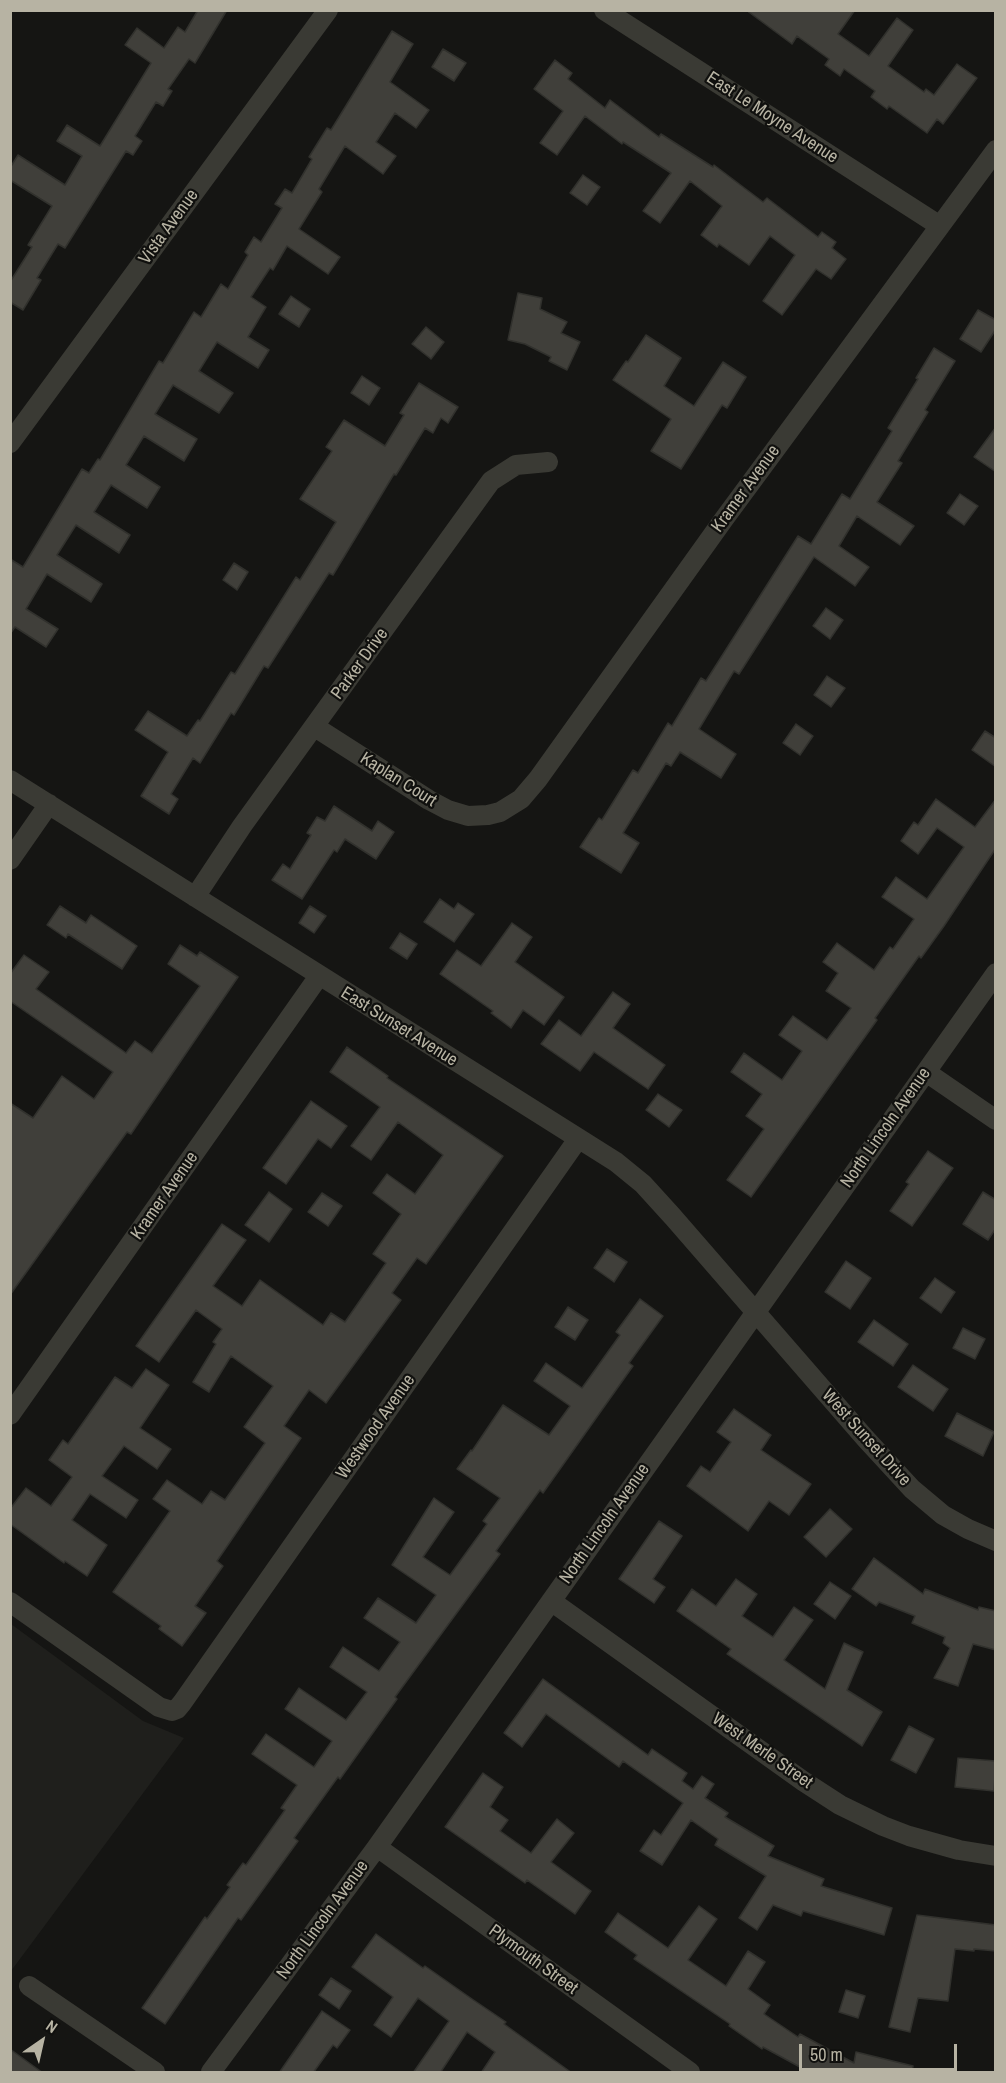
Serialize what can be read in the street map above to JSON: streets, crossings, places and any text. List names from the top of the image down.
{
  "streets": {
    "street": [
      "East Le Moyne Avenue",
      "Vista Avenue",
      "Kramer Avenue",
      "Parker Drive",
      "Kaplan Court",
      "East Sunset Avenue",
      "North Lincoln Avenue",
      "Westwood Avenue",
      "West Sunset Drive",
      "West Merle Street",
      "Plymouth Street"
    ]
  },
  "crossings": [
    ["East Le Moyne Avenue", "Kramer Avenue"],
    ["Kramer Avenue", "Kaplan Court"],
    ["Kramer Avenue", "East Sunset Avenue"],
    ["Parker Drive", "Kaplan Court"],
    ["Parker Drive", "East Sunset Avenue"],
    ["East Sunset Avenue", "North Lincoln Avenue"],
    ["East Sunset Avenue", "Westwood Avenue"],
    ["East Sunset Avenue", "West Sunset Drive"],
    ["North Lincoln Avenue", "West Sunset Drive"],
    ["North Lincoln Avenue", "West Merle Street"],
    ["North Lincoln Avenue", "Plymouth Street"]
  ],
  "scale_bar": "50 m",
  "north": "top right"
}
